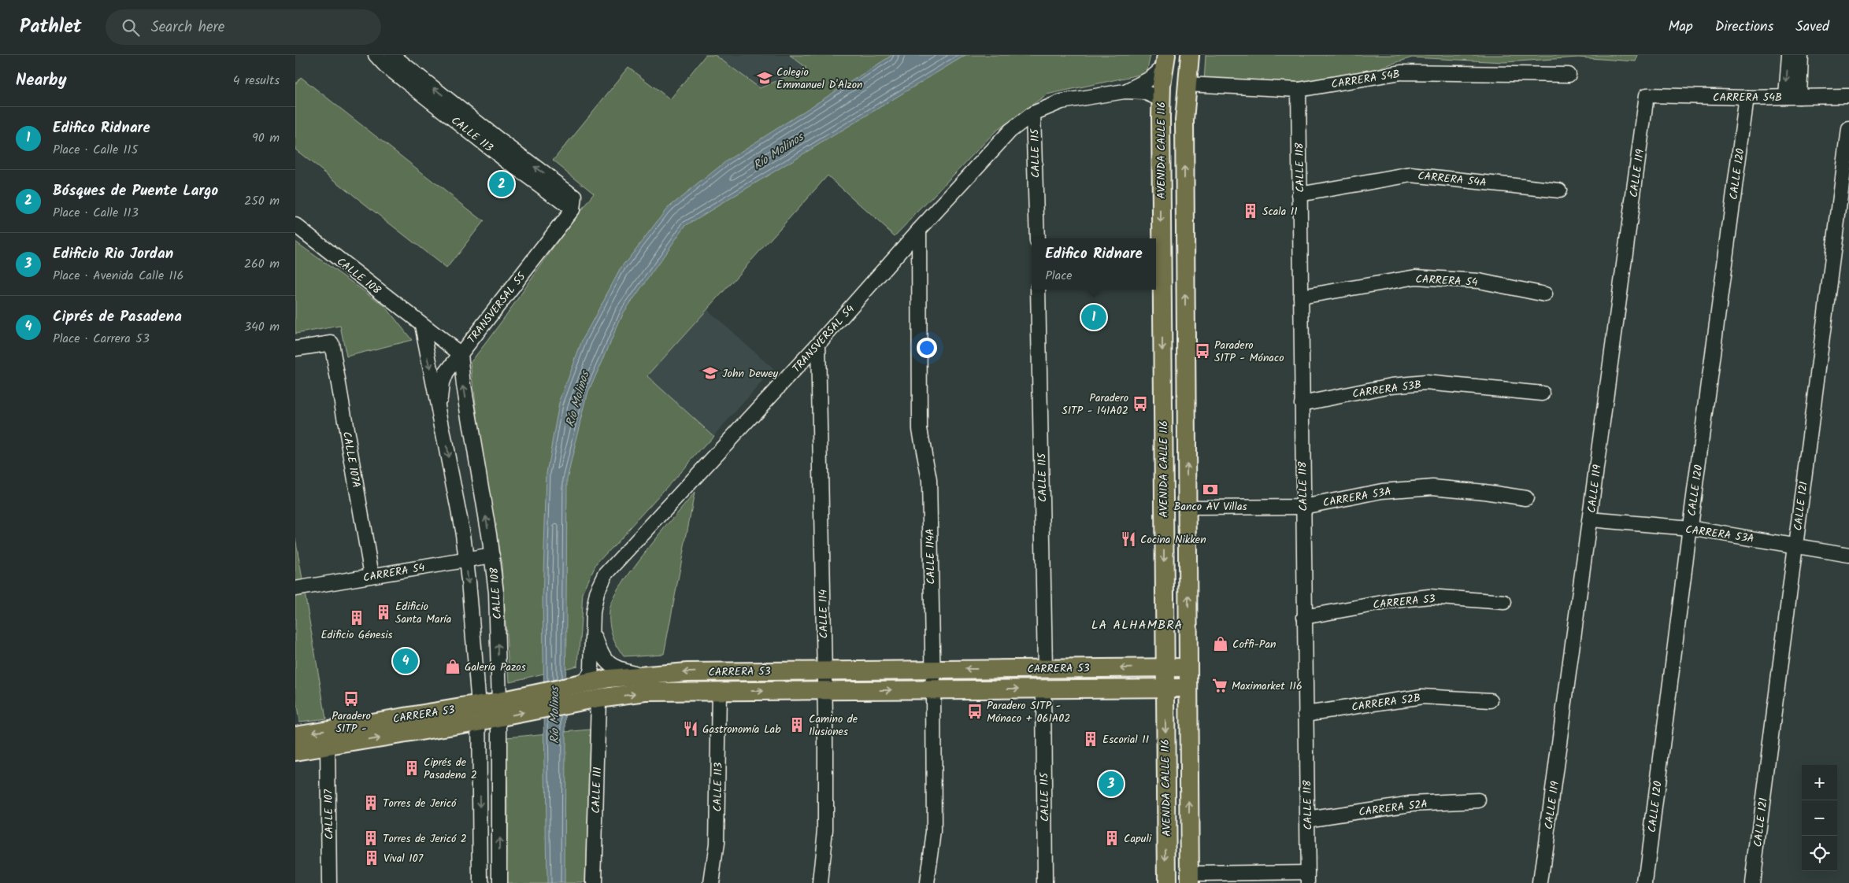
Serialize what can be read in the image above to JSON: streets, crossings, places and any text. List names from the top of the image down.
{
  "streets": {
    "main road": ["AVENIDA CALLE 116", "CARRERA 53"],
    "street": [
      "CARRERA 54B",
      "CALLE 113",
      "CALLE 115",
      "CALLE 118",
      "CALLE 119",
      "CALLE 120",
      "CARRERA 54A",
      "CALLE 108",
      "CARRERA 54",
      "TRANSVERSAL 55",
      "TRANSVERSAL 54",
      "CARRERA 53B",
      "CALLE 107A",
      "CARRERA 53A",
      "CALLE 121",
      "CALLE 114A",
      "CALLE 114",
      "CARRERA 52B",
      "CALLE 111",
      "CARRERA 52A",
      "CALLE 107"
    ]
  },
  "crossings": [
    ["CARRERA 54B", "CALLE 118"],
    ["CARRERA 54B", "CALLE 119"],
    ["CARRERA 54B", "CALLE 120"],
    ["CALLE 113", "TRANSVERSAL 55"],
    ["CALLE 113", "CARRERA 53"],
    ["AVENIDA CALLE 116", "CARRERA 53"],
    ["CALLE 115", "TRANSVERSAL 54"],
    ["CALLE 115", "CARRERA 53"],
    ["CALLE 118", "CARRERA 54A"],
    ["CALLE 118", "CARRERA 54"],
    ["CALLE 118", "CARRERA 53B"],
    ["CALLE 118", "CARRERA 53A"],
    ["CALLE 118", "CARRERA 53"],
    ["CALLE 118", "CARRERA 52B"],
    ["CALLE 118", "CARRERA 52A"],
    ["CALLE 119", "CARRERA 53A"],
    ["CALLE 120", "CARRERA 53A"],
    ["CALLE 108", "CARRERA 54"],
    ["CALLE 108", "TRANSVERSAL 55"],
    ["CALLE 108", "CARRERA 53"],
    ["CARRERA 54", "CALLE 107A"],
    ["TRANSVERSAL 54", "CALLE 114A"],
    ["TRANSVERSAL 54", "CARRERA 53"],
    ["TRANSVERSAL 54", "CALLE 114"],
    ["CARRERA 53A", "CALLE 121"],
    ["CALLE 114A", "CARRERA 53"],
    ["CARRERA 53", "CALLE 114"],
    ["CARRERA 53", "CALLE 111"],
    ["CARRERA 53", "CALLE 107"]
  ],
  "districts": ["LA ALHAMBRA"],
  "water": ["Río Molinos"],
  "places": {
    "school or university": ["Colegio Emmanuel D'Alzon", "John Dewey"],
    "building": [
      "Scala II",
      "Edificio Santa María",
      "Edificio Génesis",
      "Camino de Ilusiones",
      "Escorial II",
      "Ciprés de Pasadena 2",
      "Torres de Jericó",
      "Torres de Jericó 2",
      "Capuli",
      "Vival 107"
    ],
    "bus stop": [
      "Paradero SITP - Mónaco",
      "Paradero SITP - 141A02",
      "Paradero SITP -",
      "Paradero SITP - Mónaco + 061A02"
    ],
    "bank": ["Banco AV Villas"],
    "restaurant": ["Cocina Nikken", "Gastronomía Lab"],
    "shop": ["Coffi-Pan", "Galería Pazos"],
    "supermarket": ["Maximarket 116"]
  },
  "page": {
    "header": "Pathlet",
    "search": "Search here",
    "nav": ["Map", "Directions", "Saved"],
    "heading": ["Nearby", "4 results"],
    "list": [
      {
        "mark": "1",
        "name": "Edifico Ridnare",
        "note": "Place · Calle 115",
        "value": "90 m"
      },
      {
        "mark": "2",
        "name": "Bósques de Puente Largo",
        "note": "Place · Calle 113",
        "value": "250 m"
      },
      {
        "mark": "3",
        "name": "Edificio Rio Jordan",
        "note": "Place · Avenida Calle 116",
        "value": "260 m"
      },
      {
        "mark": "4",
        "name": "Ciprés de Pasadena",
        "note": "Place · Carrera 53",
        "value": "340 m"
      }
    ],
    "pins": [
      "2",
      "1",
      "4",
      "3"
    ],
    "popup": ["Edifico Ridnare", "Place"],
    "map_buttons": ["+", "−"]
  }
}
